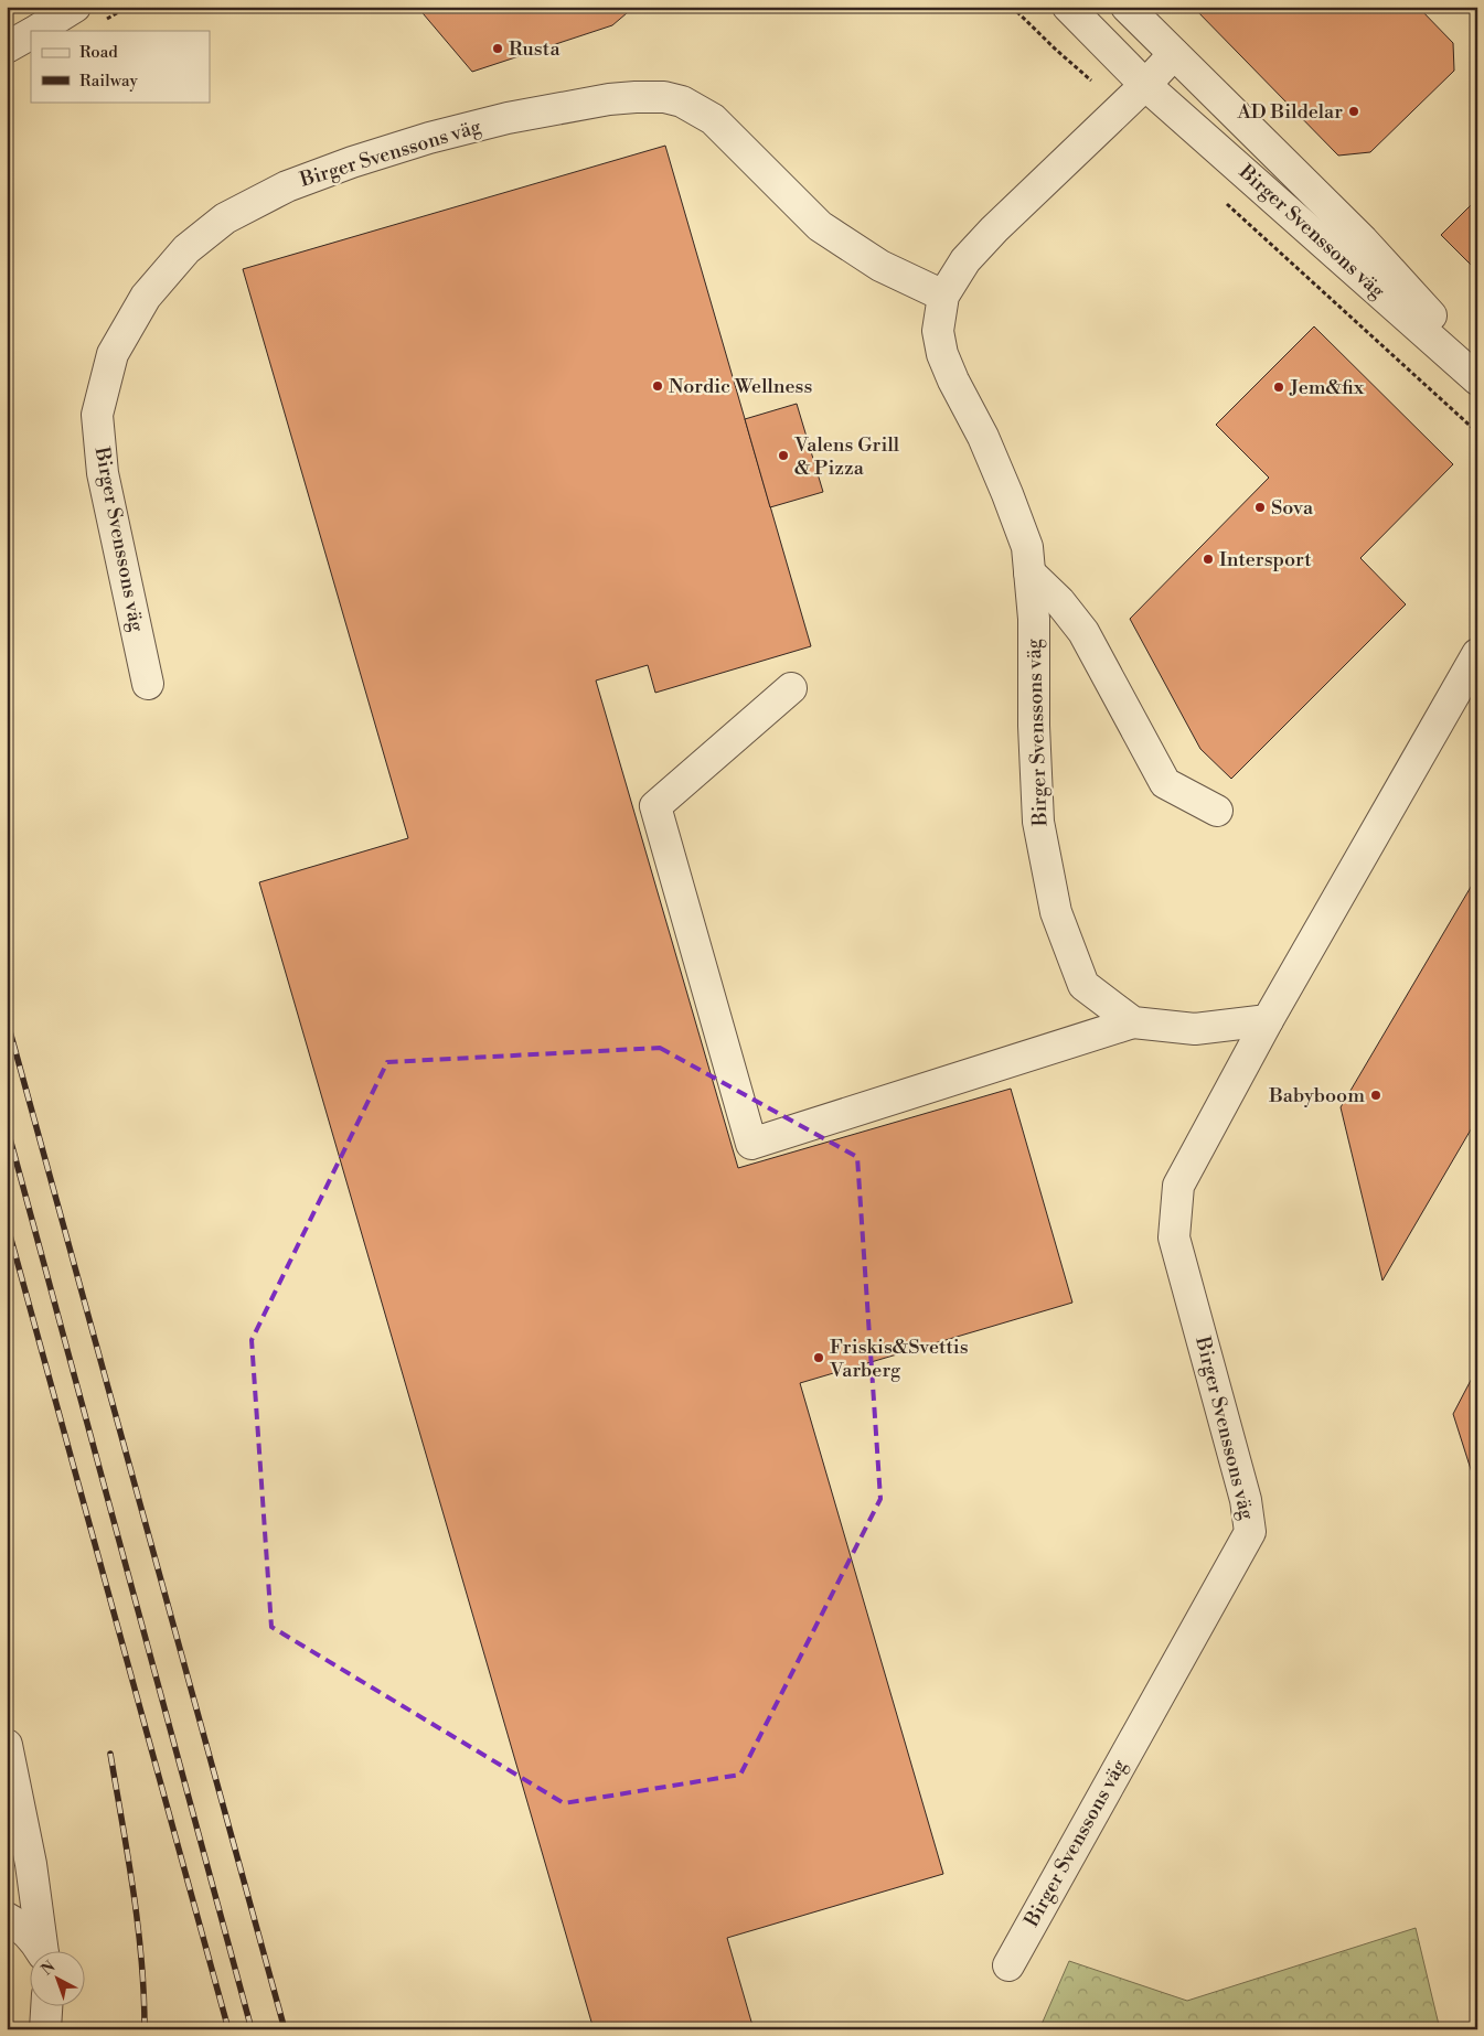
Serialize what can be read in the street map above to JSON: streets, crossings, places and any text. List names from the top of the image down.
{
  "streets": {
    "street": ["Birger Svenssons väg"]
  },
  "places": [
    "Rusta",
    "AD Bildelar",
    "Nordic Wellness",
    "Jem&fix",
    "Valens Grill & Pizza",
    "Sova",
    "Intersport",
    "Babyboom",
    "Friskis&Svettis Varberg"
  ],
  "legend": ["Road", "Railway"],
  "north": "top left"
}
